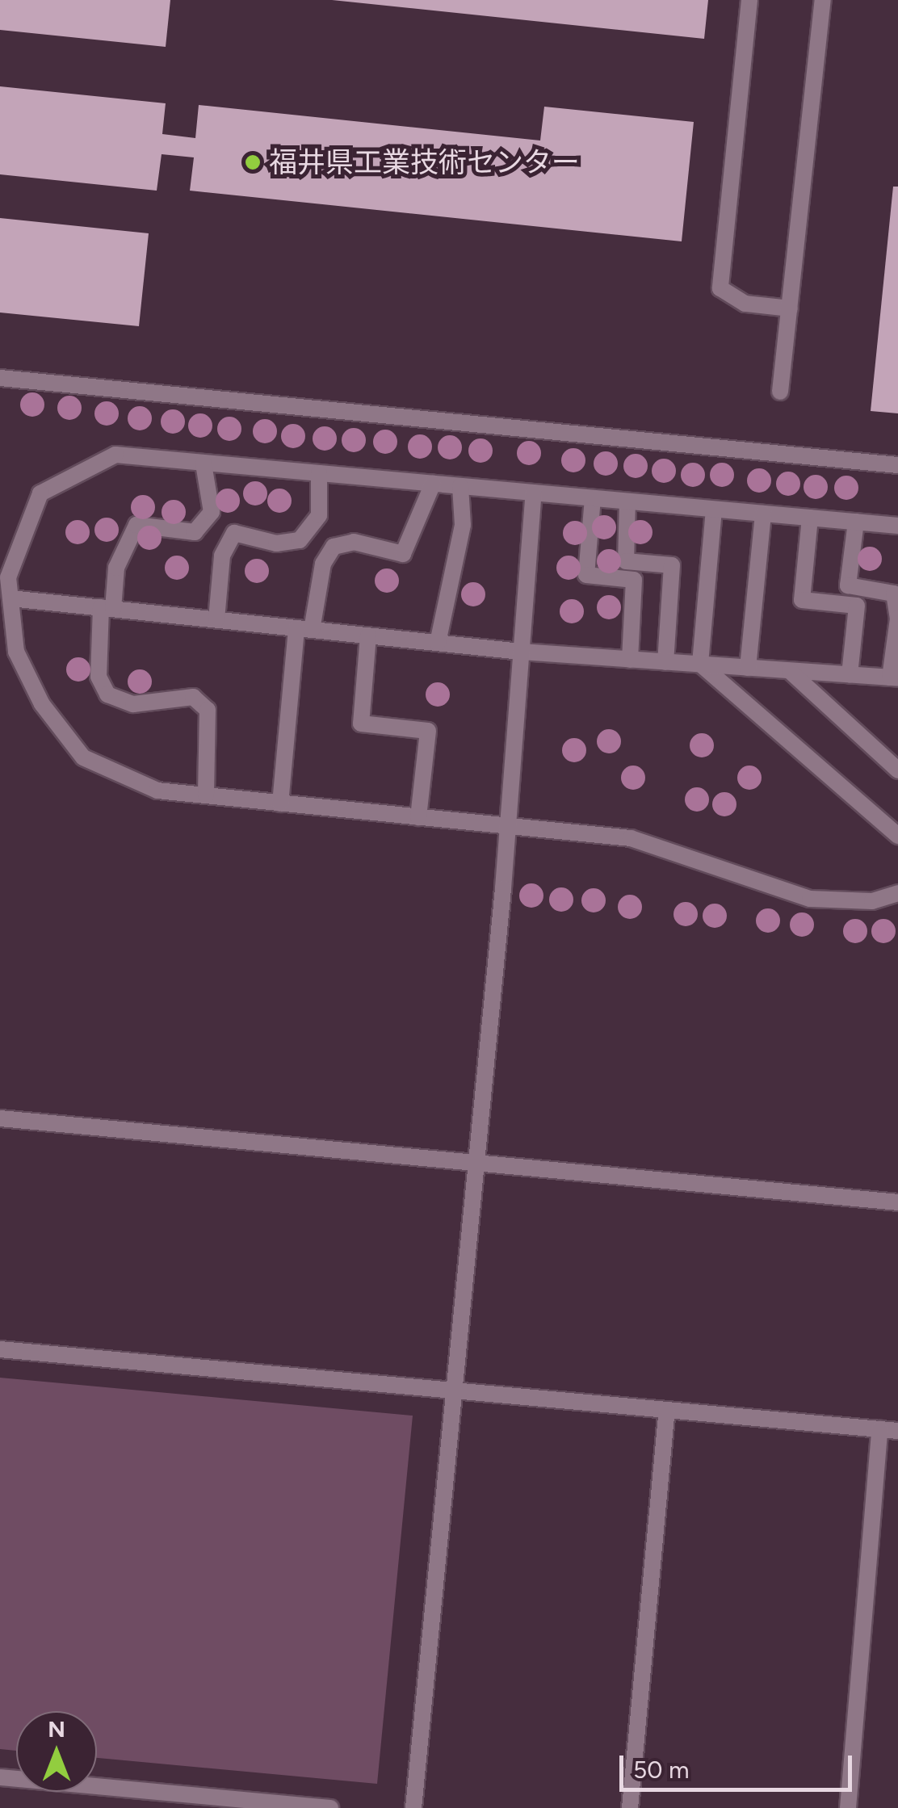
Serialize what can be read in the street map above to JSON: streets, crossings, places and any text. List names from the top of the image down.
{
  "places": ["福井県工業技術センター"],
  "scale_bar": "50 m",
  "north": "top"
}
